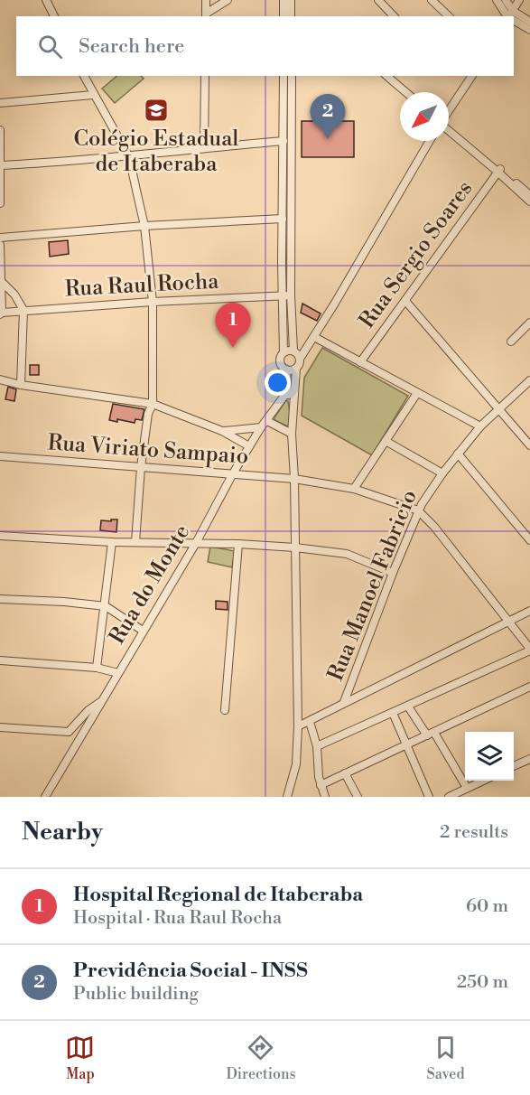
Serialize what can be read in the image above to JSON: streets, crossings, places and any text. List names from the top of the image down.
{
  "streets": {
    "street": [
      "Rua Sergio Soares",
      "Rua Raul Rocha",
      "Rua Viriato Sampaio",
      "Rua do Monte",
      "Rua Manoel Fabricio"
    ]
  },
  "crossings": [
    ["Rua Viriato Sampaio", "Rua do Monte"],
    ["Rua Viriato Sampaio", "Rua Manoel Fabricio"]
  ],
  "places": {
    "school or university": ["Colégio Estadual de Itaberaba"]
  },
  "north": "bottom left",
  "page": {
    "search": "Search here",
    "pins": ["2", "1"],
    "heading": ["Nearby", "2 results"],
    "list": [
      {
        "mark": "1",
        "name": "Hospital Regional de Itaberaba",
        "note": "Hospital · Rua Raul Rocha",
        "value": "60 m"
      },
      {
        "mark": "2",
        "name": "Previdência Social - INSS",
        "note": "Public building",
        "value": "250 m"
      }
    ],
    "nav": ["Map", "Directions", "Saved"]
  }
}
